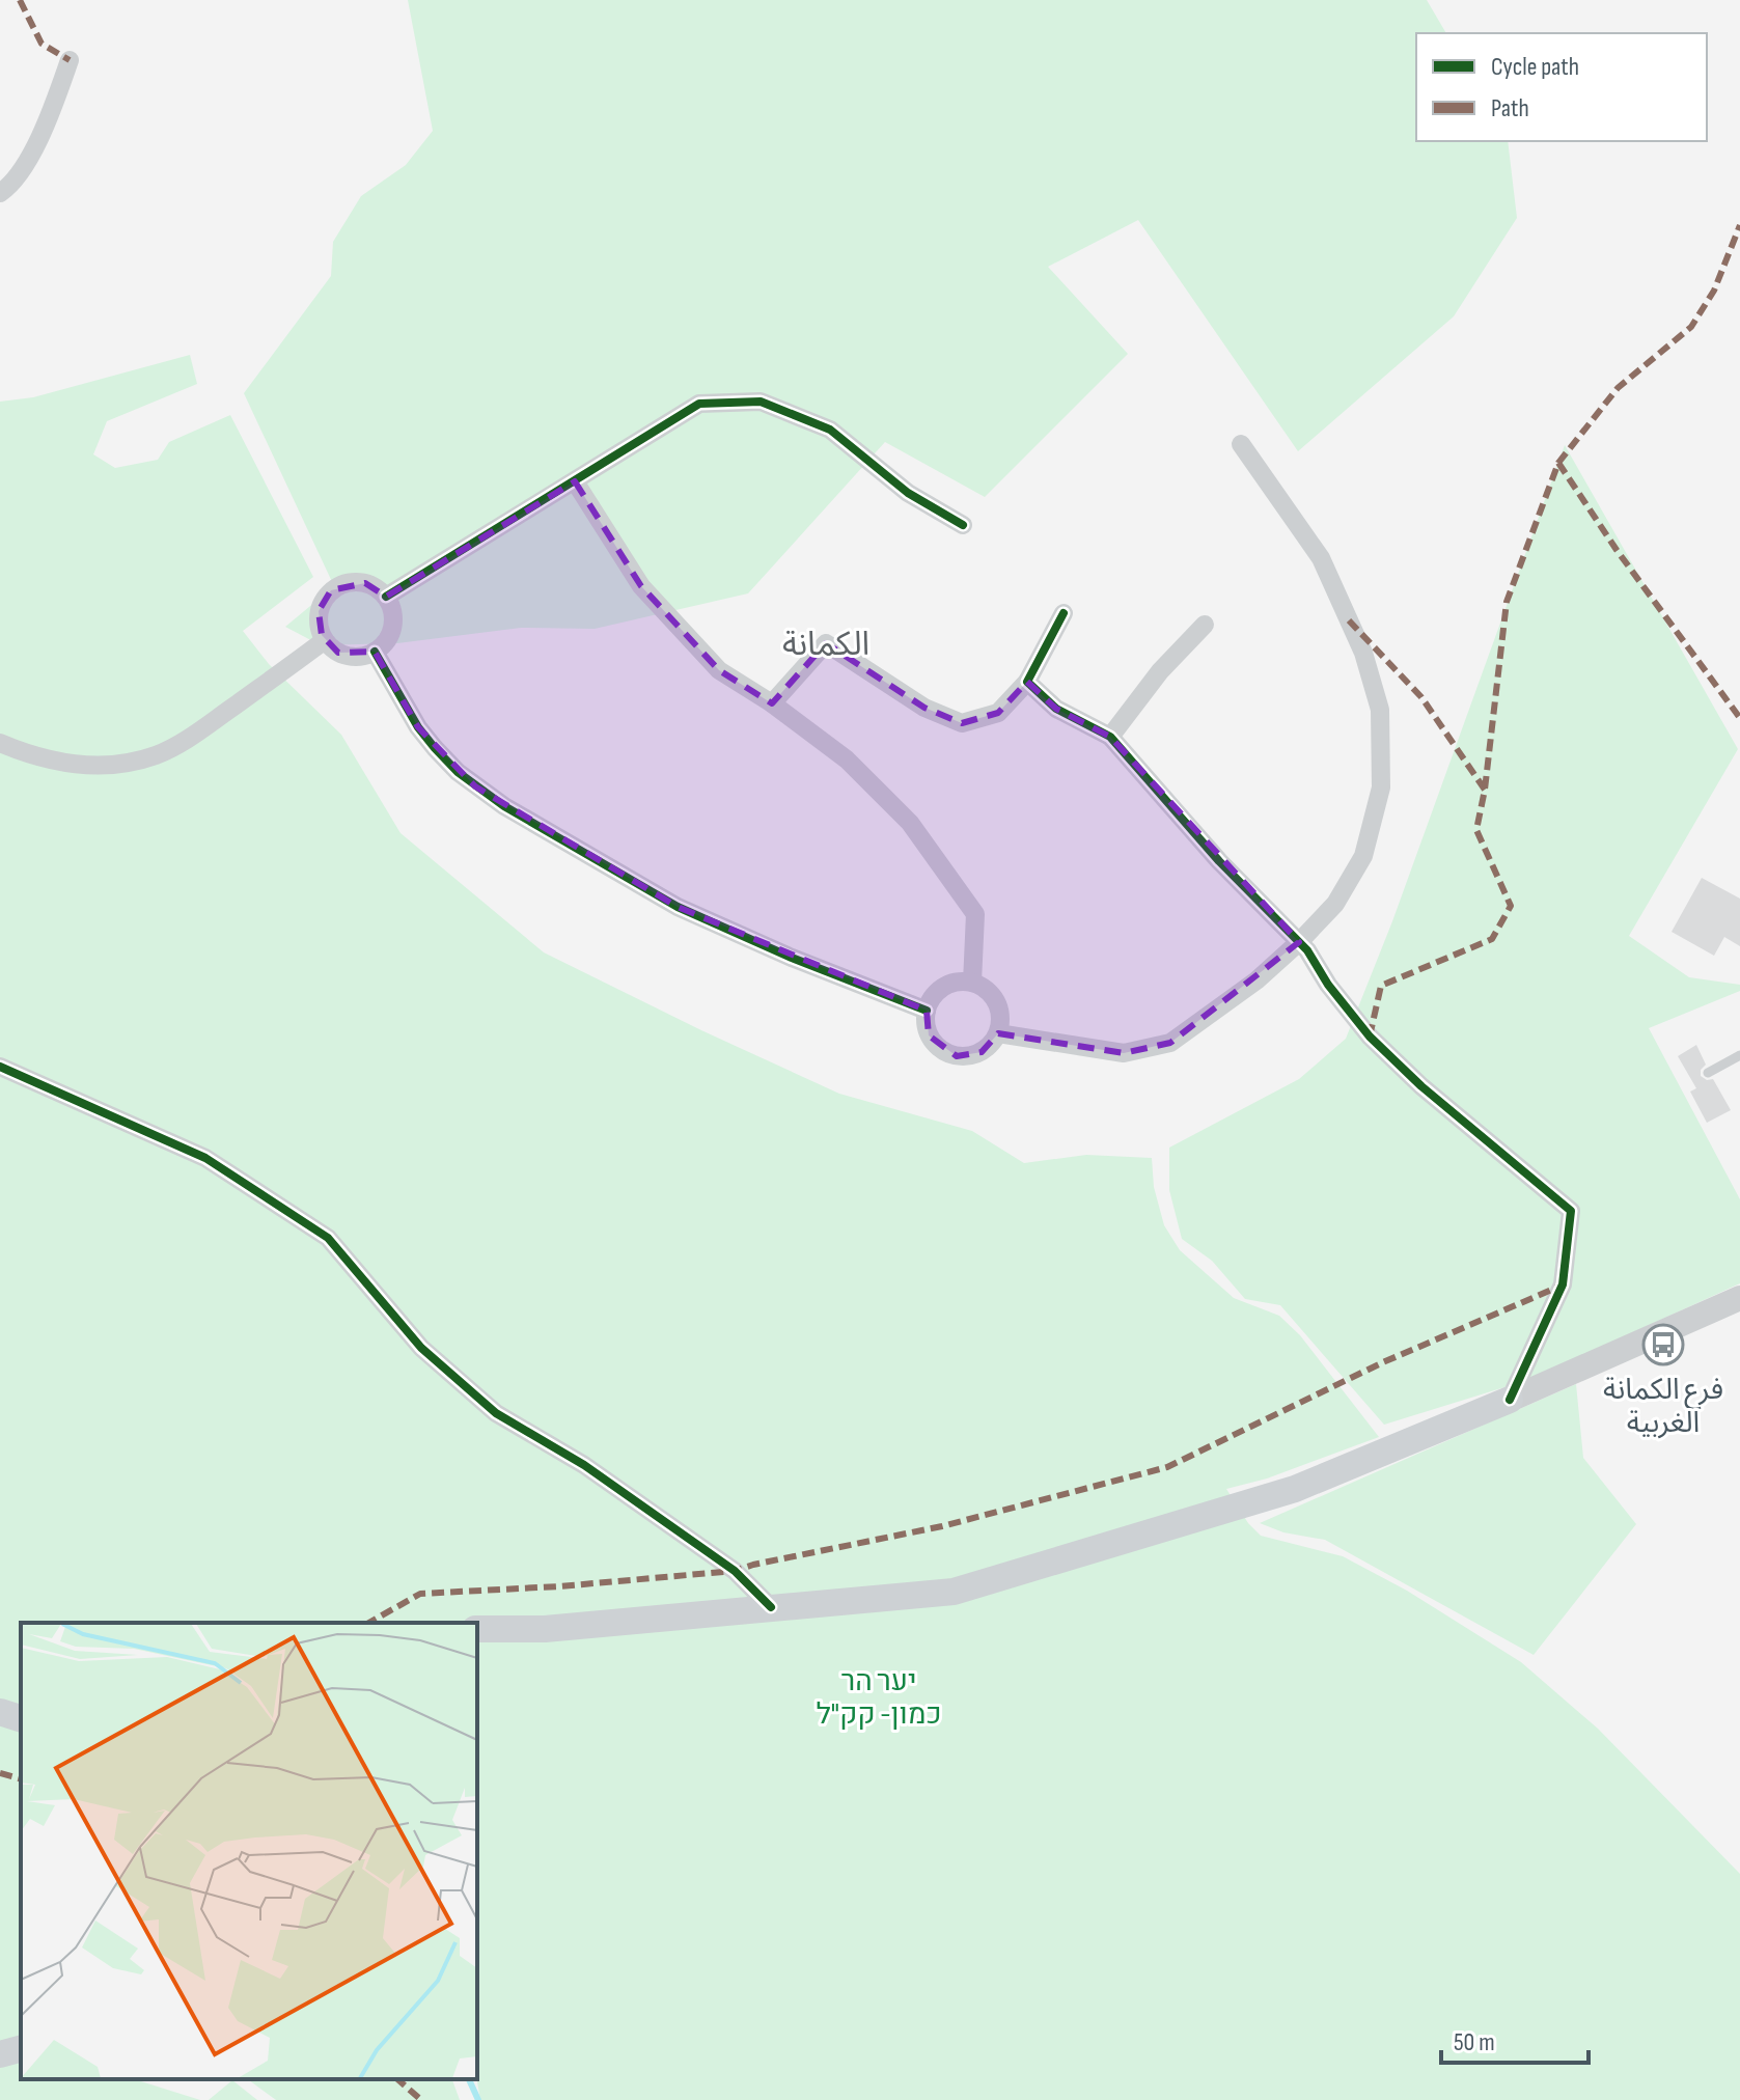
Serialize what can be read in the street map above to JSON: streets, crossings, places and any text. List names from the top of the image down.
{
  "districts": ["الكمانة"],
  "parks": ["יער הר כמון- קק\"ל"],
  "places": {
    "bus stop": ["فرع الكمانة الغربية"]
  },
  "legend": ["Cycle path", "Path"],
  "scale_bar": "50 m"
}
